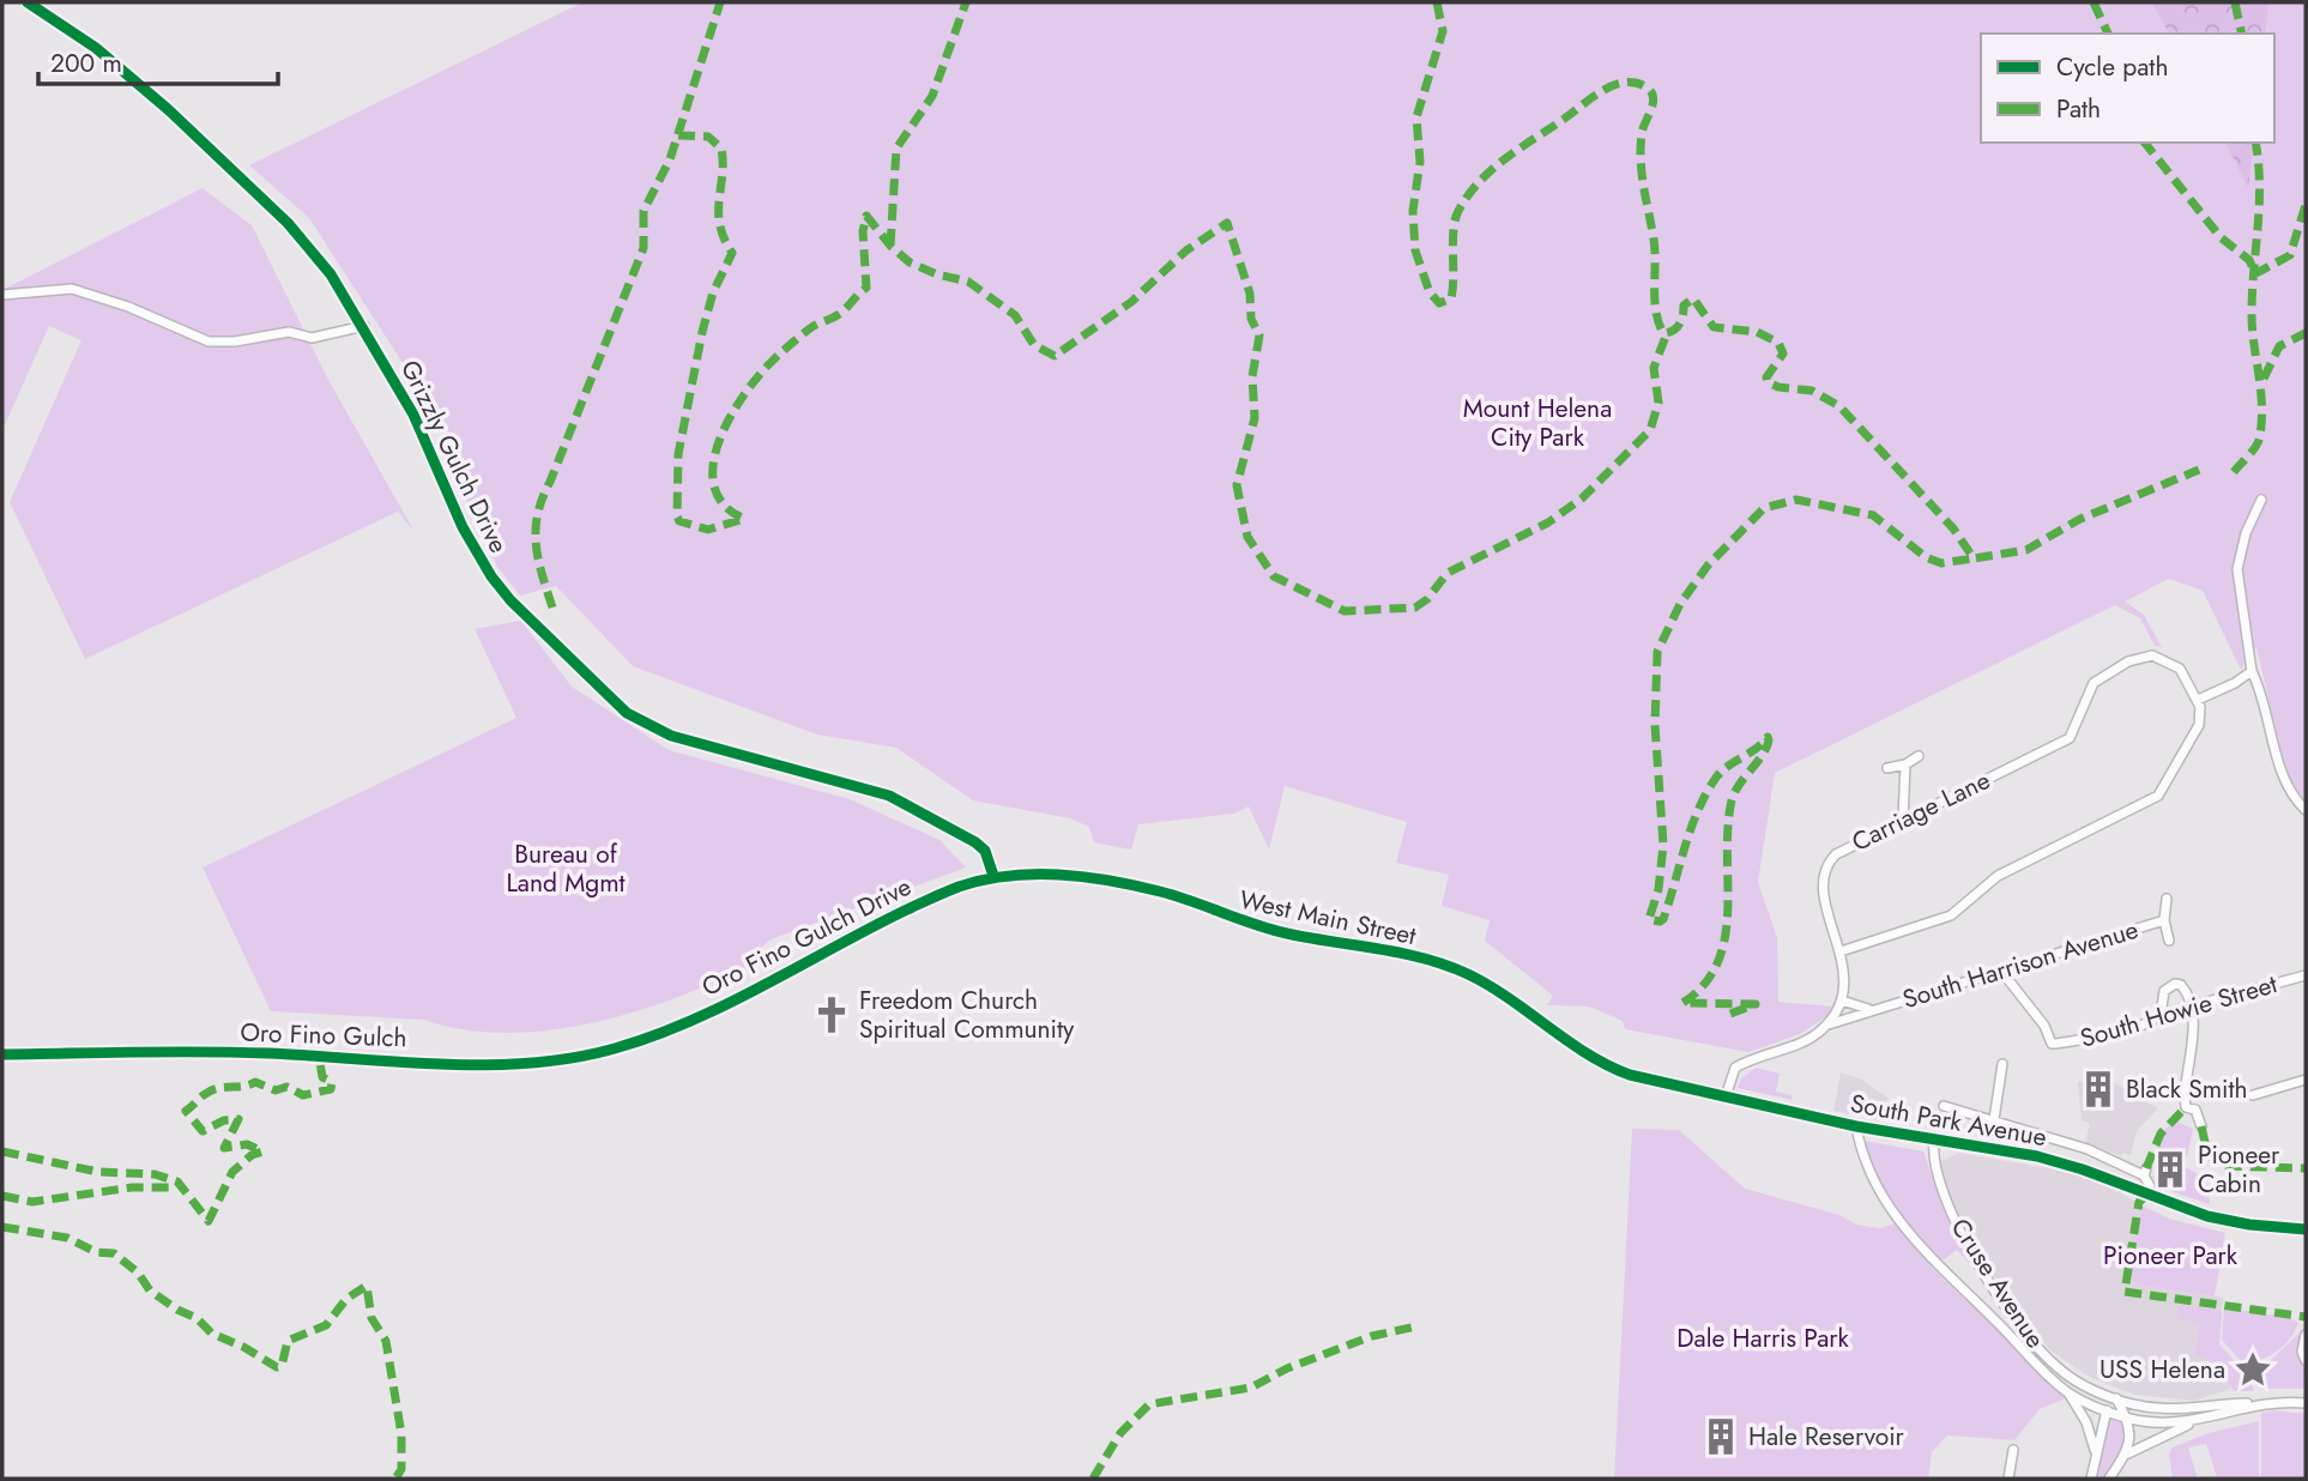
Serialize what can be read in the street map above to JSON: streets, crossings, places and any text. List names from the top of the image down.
{
  "streets": {
    "street": [
      "Grizzly Gulch Drive",
      "Carriage Lane",
      "West Main Street",
      "Oro Fino Gulch Drive",
      "South Harrison Avenue",
      "South Howie Street",
      "Oro Fino Gulch",
      "South Park Avenue",
      "Cruse Avenue"
    ]
  },
  "crossings": [
    ["Grizzly Gulch Drive", "West Main Street"],
    ["Grizzly Gulch Drive", "Oro Fino Gulch Drive"],
    ["Carriage Lane", "South Harrison Avenue"],
    ["West Main Street", "Oro Fino Gulch Drive"],
    ["West Main Street", "South Park Avenue"],
    ["Oro Fino Gulch Drive", "Oro Fino Gulch"],
    ["South Harrison Avenue", "South Howie Street"],
    ["South Park Avenue", "Cruse Avenue"]
  ],
  "parks": [
    "Mount Helena City Park",
    "Bureau of Land Mgmt",
    "Pioneer Park",
    "Dale Harris Park"
  ],
  "places": {
    "church": ["Freedom Church Spiritual Community"],
    "building": ["Black Smith", "Pioneer Cabin", "Hale Reservoir"],
    "place": ["USS Helena"]
  },
  "legend": ["Cycle path", "Path"],
  "scale_bar": "200 m"
}
